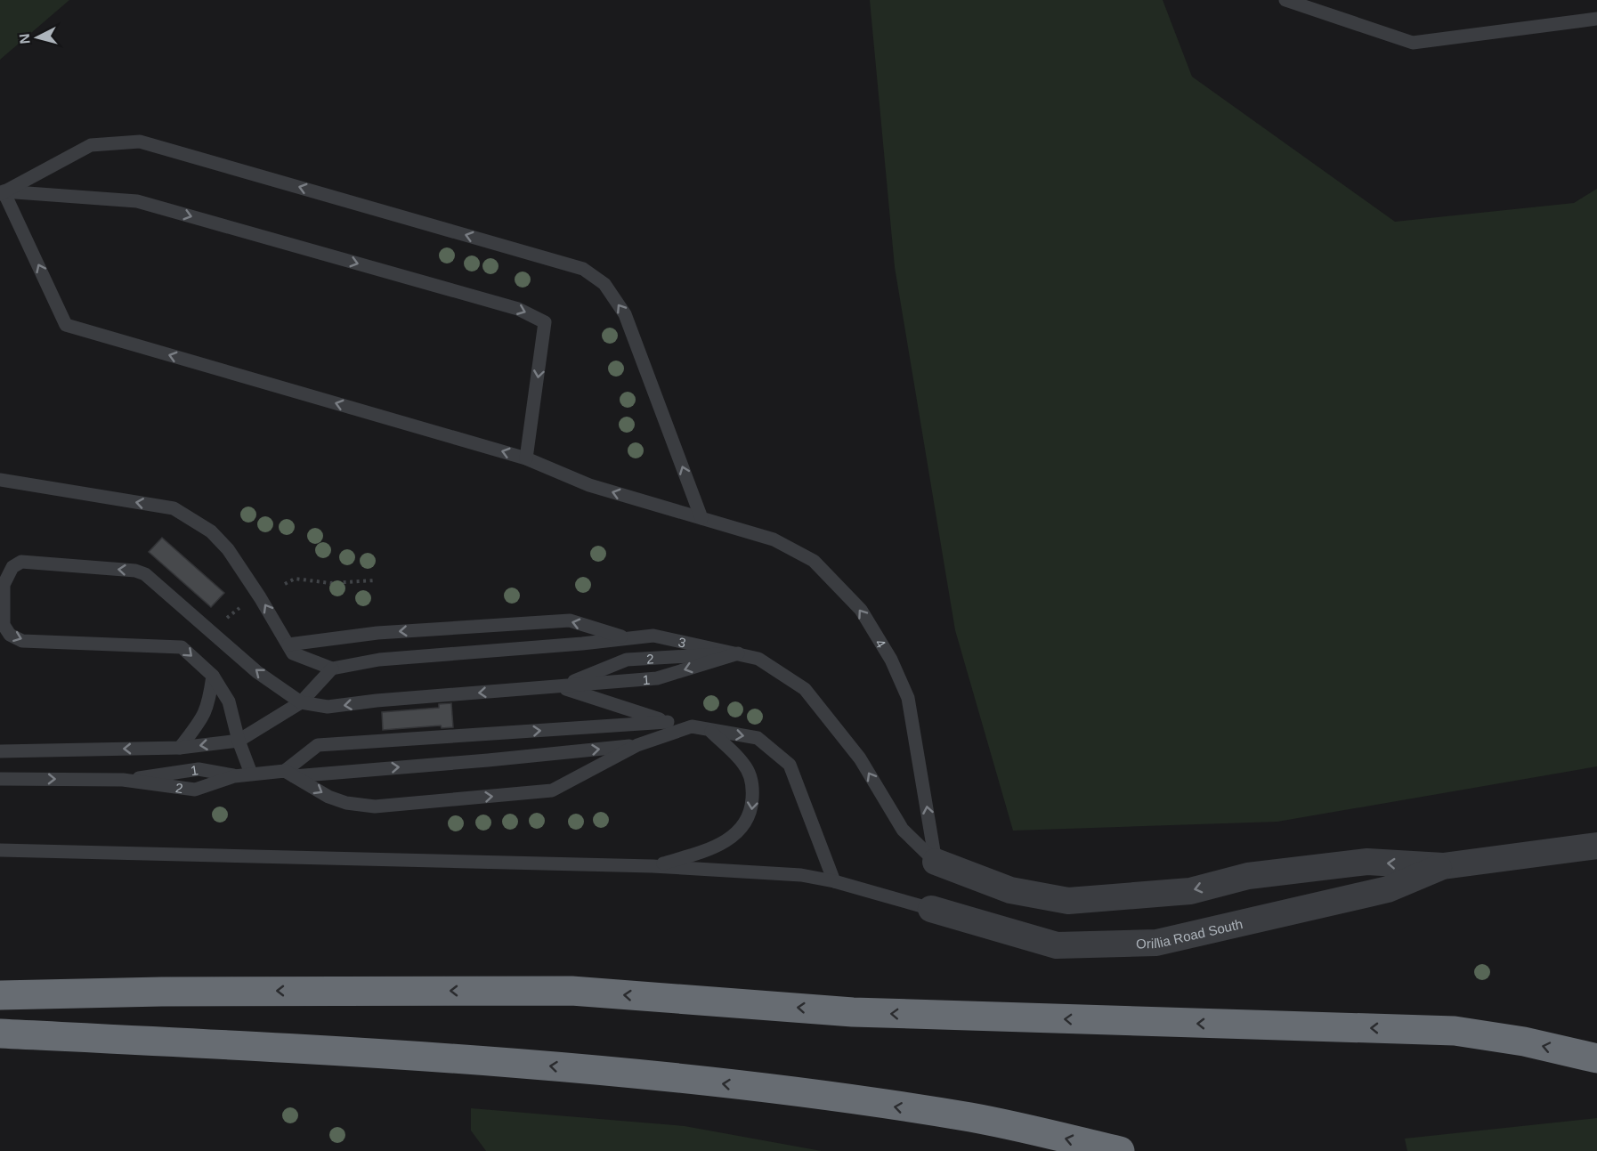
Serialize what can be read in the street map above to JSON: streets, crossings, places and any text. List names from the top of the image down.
{
  "streets": {
    "street": ["Orillia Road South"],
    "lane": [
      "3",
      "4",
      "2",
      "1"
    ]
  },
  "crossings": [
    ["3", "4"],
    ["3", "2"],
    ["3", "1"],
    ["3", "Orillia Road South"],
    ["4", "Orillia Road South"],
    ["2", "1"]
  ],
  "one_way": ["4"],
  "north": "left"
}
